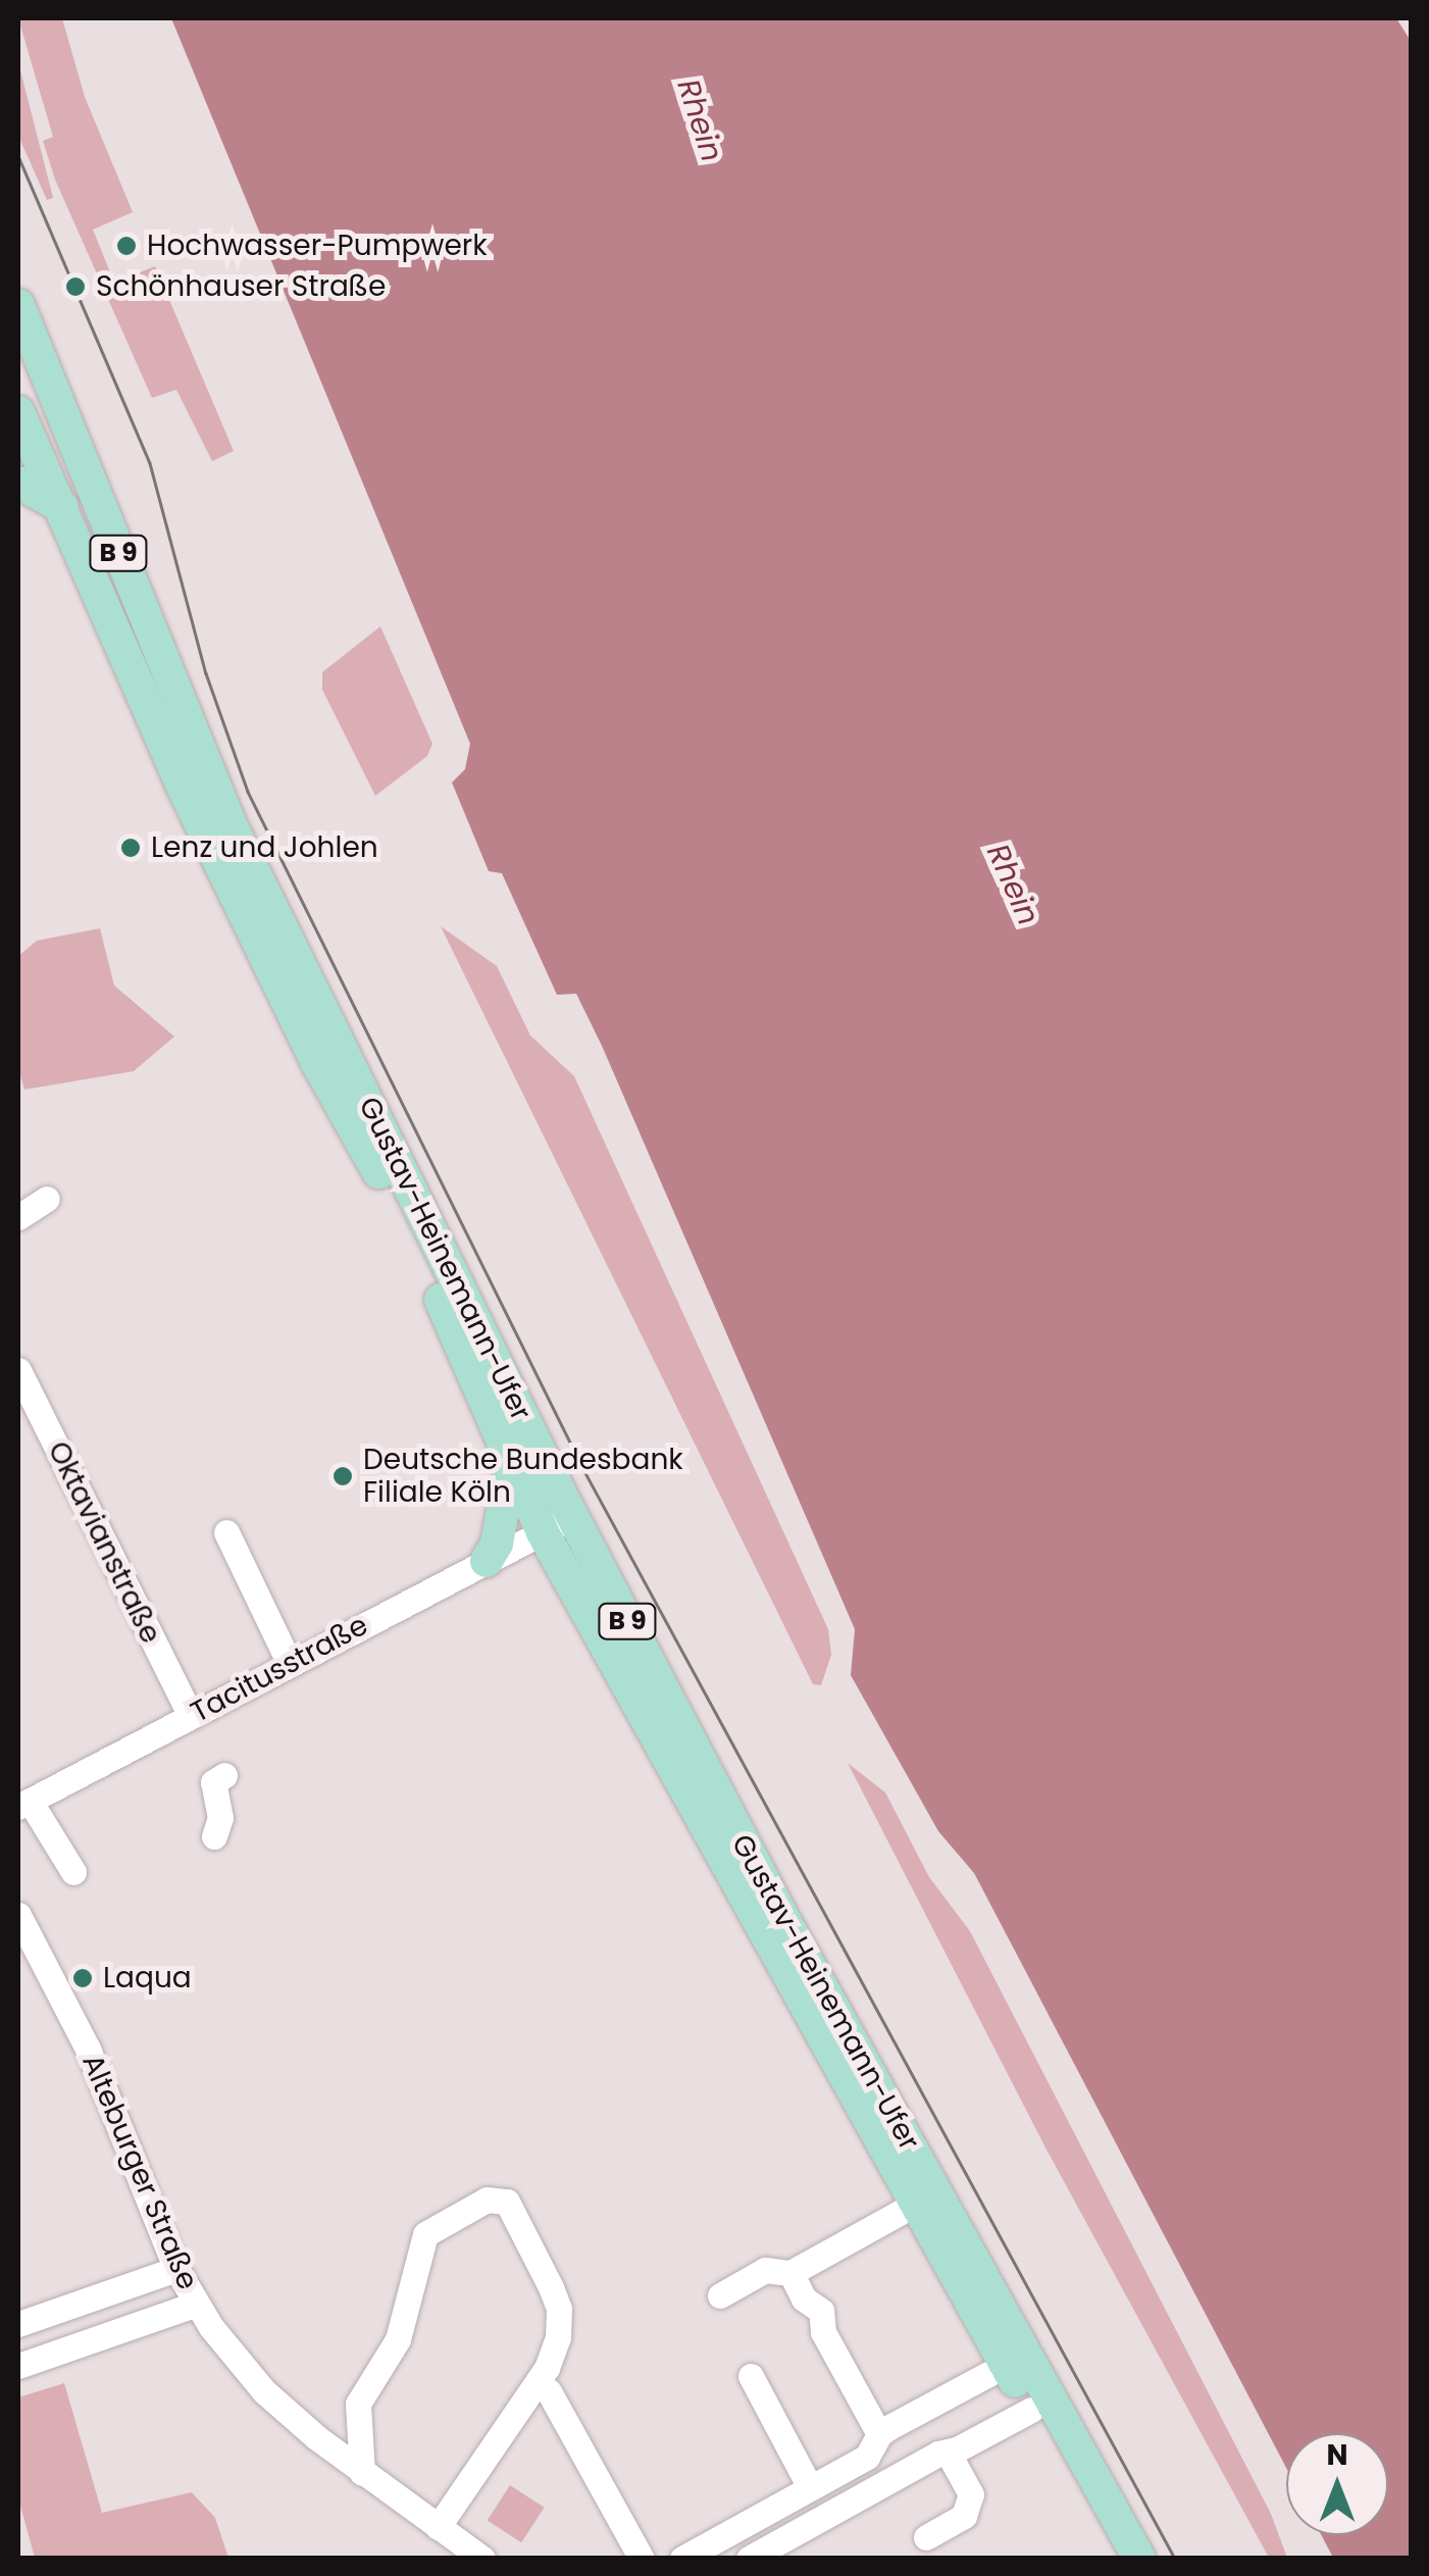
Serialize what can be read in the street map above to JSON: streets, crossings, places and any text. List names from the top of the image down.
{
  "streets": {
    "main road": ["B 9", "Gustav-Heinemann-Ufer"],
    "street": ["Oktavianstraße", "Tacitusstraße", "Alteburger Straße"]
  },
  "crossings": [
    ["Gustav-Heinemann-Ufer", "Tacitusstraße"],
    ["Oktavianstraße", "Tacitusstraße"]
  ],
  "water": ["Rhein"],
  "places": [
    "Hochwasser-Pumpwerk",
    "Schönhauser Straße",
    "Lenz und Johlen",
    "Deutsche Bundesbank Filiale Köln",
    "Laqua"
  ],
  "north": "top"
}
